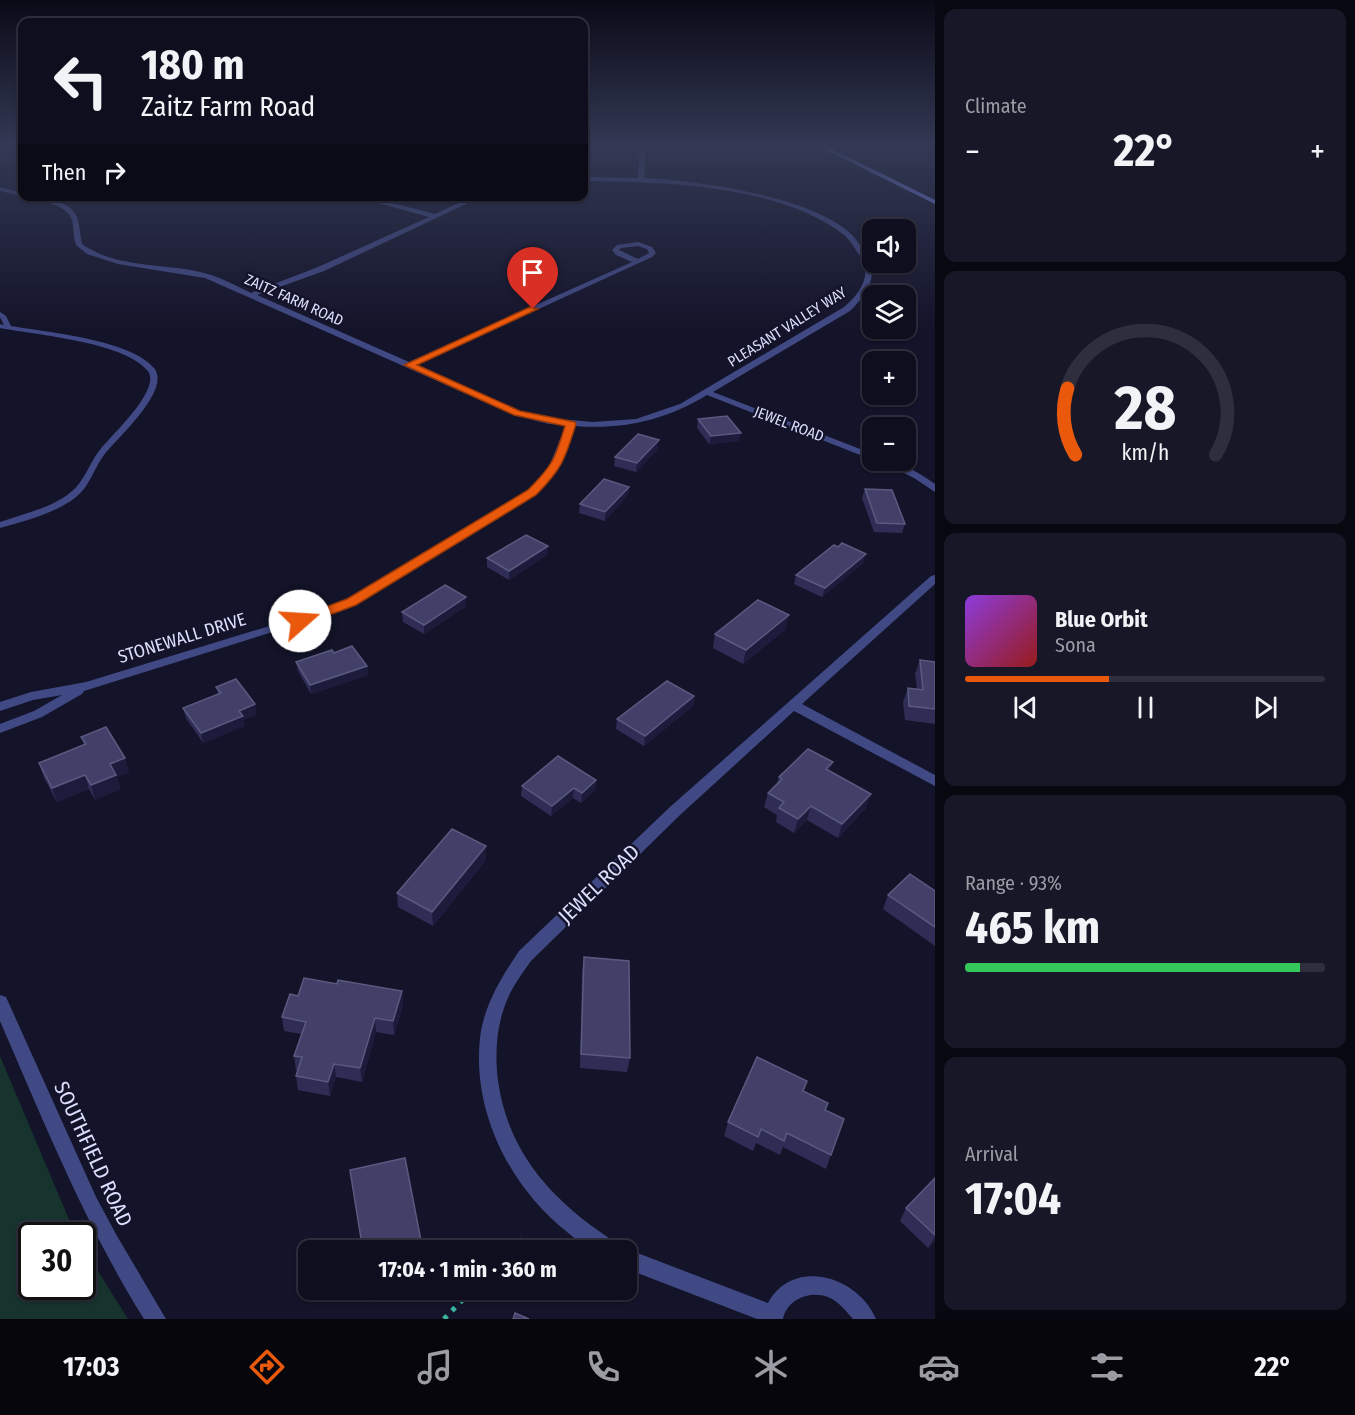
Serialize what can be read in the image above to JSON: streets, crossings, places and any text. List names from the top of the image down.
{
  "streets": {
    "street": [
      "ZAITZ FARM ROAD",
      "PLEASANT VALLEY WAY",
      "JEWEL ROAD",
      "STONEWALL DRIVE",
      "SOUTHFIELD ROAD"
    ]
  },
  "crossings": [
    ["ZAITZ FARM ROAD", "PLEASANT VALLEY WAY"],
    ["ZAITZ FARM ROAD", "STONEWALL DRIVE"],
    ["PLEASANT VALLEY WAY", "JEWEL ROAD"],
    ["PLEASANT VALLEY WAY", "STONEWALL DRIVE"]
  ],
  "page": {
    "tile": [
      "Climate",
      ["Range · 93%", "465 km"],
      ["Arrival", "17:04"]
    ],
    "turn": ["180 m", "Zaitz Farm Road"],
    "heat": ["−", "22°", "+"],
    "then": "Then",
    "map_buttons": ["+", "−"],
    "song": ["Blue Orbit", "Sona"],
    "limit": "30",
    "trip": "17:04 · 1 min · 360 m",
    "tabs": ["17:03", "22°"],
    "gauge": ["28", "km/h"]
  }
}
